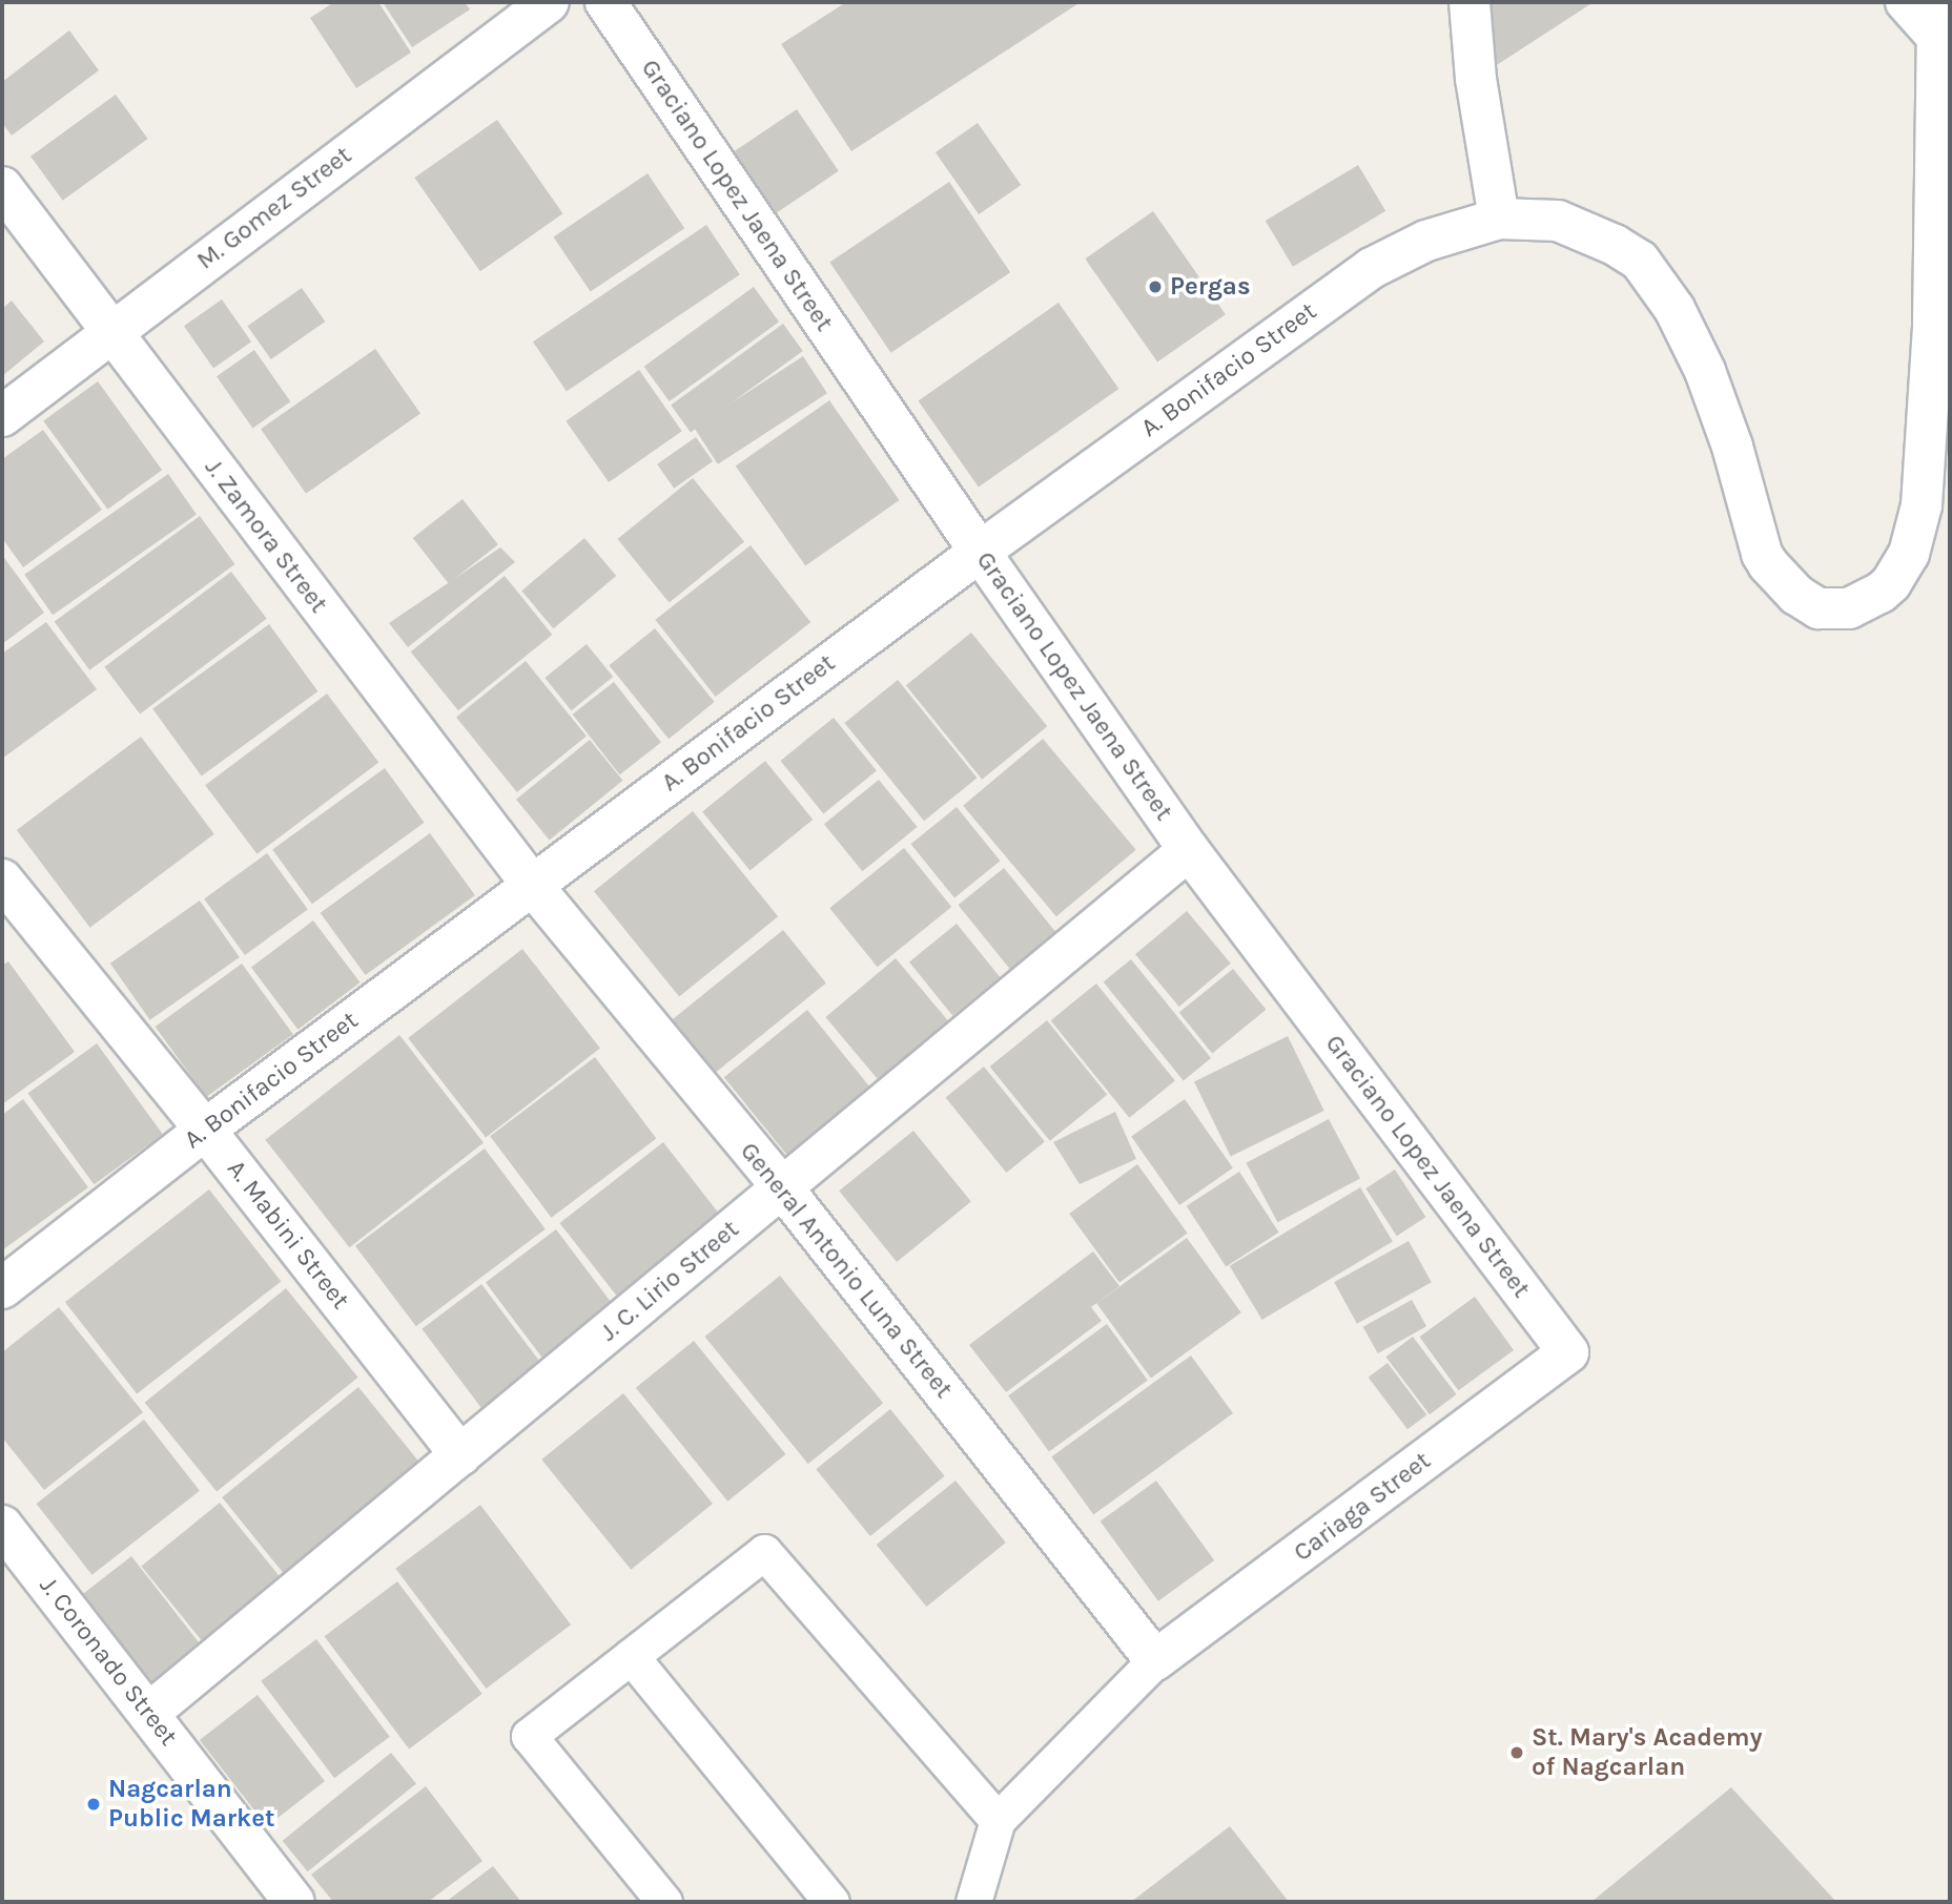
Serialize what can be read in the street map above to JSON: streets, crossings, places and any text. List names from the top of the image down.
{
  "streets": {
    "street": [
      "Graciano Lopez Jaena Street",
      "M. Gomez Street",
      "A. Bonifacio Street",
      "J. Zamora Street",
      "A. Mabini Street",
      "General Antonio Luna Street",
      "J. C. Lirio Street",
      "Cariaga Street",
      "J. Coronado Street"
    ]
  },
  "crossings": [
    ["Graciano Lopez Jaena Street", "A. Bonifacio Street"],
    ["Graciano Lopez Jaena Street", "J. C. Lirio Street"],
    ["Graciano Lopez Jaena Street", "Cariaga Street"],
    ["M. Gomez Street", "J. Zamora Street"],
    ["A. Bonifacio Street", "J. Zamora Street"],
    ["A. Bonifacio Street", "A. Mabini Street"],
    ["A. Bonifacio Street", "General Antonio Luna Street"],
    ["J. Zamora Street", "General Antonio Luna Street"],
    ["A. Mabini Street", "J. C. Lirio Street"],
    ["General Antonio Luna Street", "J. C. Lirio Street"],
    ["General Antonio Luna Street", "Cariaga Street"],
    ["J. C. Lirio Street", "J. Coronado Street"]
  ],
  "places": ["Pergas", "St. Mary's Academy of Nagcarlan", "Nagcarlan Public Market"]
}
